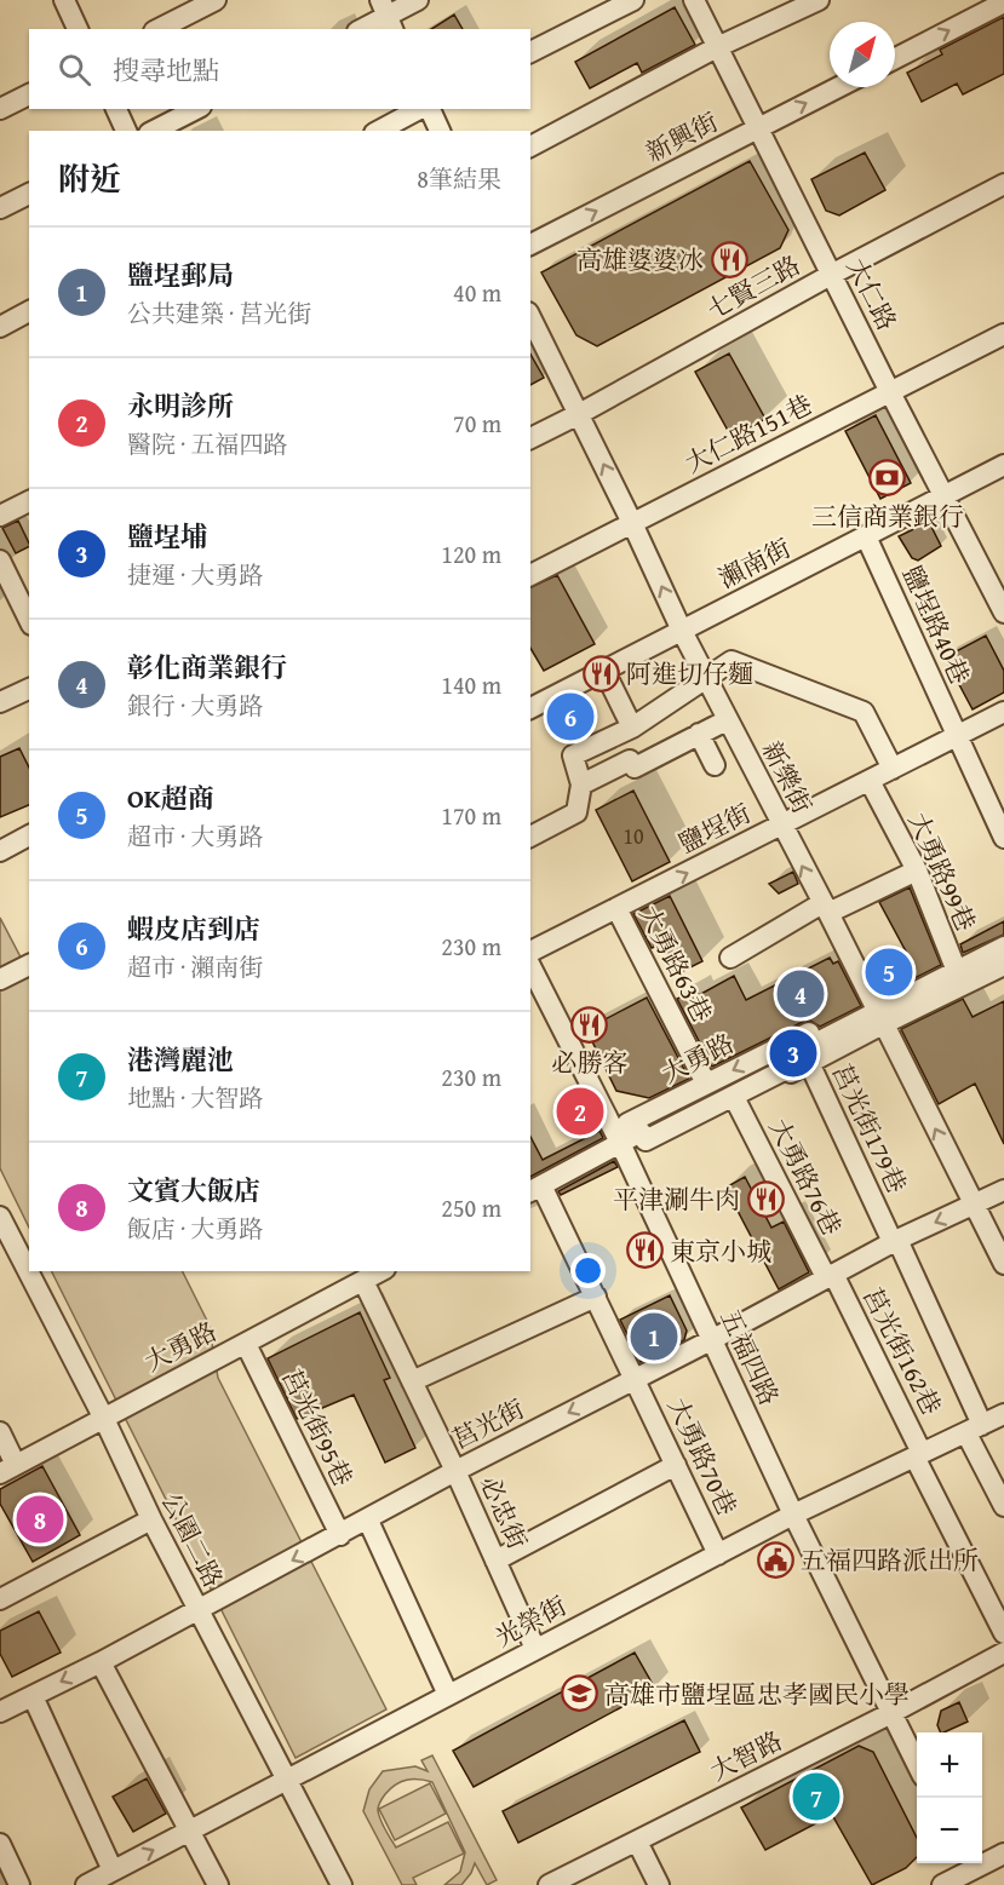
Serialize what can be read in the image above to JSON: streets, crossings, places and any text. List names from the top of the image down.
{
  "streets": {
    "street": [
      "新興街",
      "七賢三路",
      "大仁路",
      "大仁路151巷",
      "瀨南街",
      "鹽埕路40巷",
      "新樂街",
      "鹽埕街",
      "大勇路99巷",
      "大勇路63巷",
      "大勇路",
      "莒光街179巷",
      "大勇路76巷",
      "莒光街162巷",
      "五福四路",
      "莒光街",
      "莒光街95巷",
      "大勇路70巷",
      "必忠街",
      "公園二路",
      "光榮街",
      "大智路"
    ]
  },
  "crossings": [
    ["新興街", "大仁路"],
    ["七賢三路", "大仁路"],
    ["七賢三路", "新樂街"],
    ["大仁路", "大仁路151巷"],
    ["大仁路", "瀨南街"],
    ["大仁路151巷", "新樂街"],
    ["瀨南街", "鹽埕路40巷"],
    ["瀨南街", "新樂街"],
    ["鹽埕路40巷", "鹽埕街"],
    ["新樂街", "鹽埕街"],
    ["新樂街", "大勇路"],
    ["新樂街", "莒光街"],
    ["鹽埕街", "大勇路99巷"],
    ["鹽埕街", "大勇路63巷"],
    ["大勇路99巷", "大勇路"],
    ["大勇路63巷", "大勇路"],
    ["大勇路", "莒光街179巷"],
    ["大勇路", "大勇路76巷"],
    ["大勇路", "五福四路"],
    ["大勇路", "莒光街95巷"],
    ["大勇路", "大勇路70巷"],
    ["大勇路", "必忠街"],
    ["大勇路", "公園二路"],
    ["莒光街179巷", "莒光街"],
    ["莒光街179巷", "光榮街"],
    ["大勇路76巷", "莒光街162巷"],
    ["大勇路76巷", "莒光街"],
    ["莒光街162巷", "莒光街"],
    ["莒光街162巷", "光榮街"],
    ["五福四路", "莒光街"],
    ["五福四路", "光榮街"],
    ["五福四路", "大智路"],
    ["莒光街", "莒光街95巷"],
    ["莒光街", "大勇路70巷"],
    ["莒光街", "必忠街"],
    ["莒光街", "公園二路"],
    ["大勇路70巷", "光榮街"],
    ["必忠街", "光榮街"],
    ["公園二路", "光榮街"]
  ],
  "one_way": ["新樂街"],
  "places": {
    "restaurant": [
      "高雄婆婆冰",
      "阿進切仔麵",
      "必勝客",
      "平津涮牛肉",
      "東京小城"
    ],
    "bank": ["三信商業銀行"],
    "public building": ["五福四路派出所"],
    "school or university": ["高雄市鹽埕區忠孝國民小學"]
  },
  "house_numbers": ["10"],
  "north": "top right",
  "page": {
    "search": "搜尋地點",
    "heading": ["附近", "8筆結果"],
    "list": [
      {
        "mark": "1",
        "name": "鹽埕郵局",
        "note": "公共建築 · 莒光街",
        "value": "40 m"
      },
      {
        "mark": "2",
        "name": "永明診所",
        "note": "醫院 · 五福四路",
        "value": "70 m"
      },
      {
        "mark": "3",
        "name": "鹽埕埔",
        "note": "捷運 · 大勇路",
        "value": "120 m"
      },
      {
        "mark": "4",
        "name": "彰化商業銀行",
        "note": "銀行 · 大勇路",
        "value": "140 m"
      },
      {
        "mark": "5",
        "name": "OK超商",
        "note": "超市 · 大勇路",
        "value": "170 m"
      },
      {
        "mark": "6",
        "name": "蝦皮店到店",
        "note": "超市 · 瀨南街",
        "value": "230 m"
      },
      {
        "mark": "7",
        "name": "港灣麗池",
        "note": "地點 · 大智路",
        "value": "230 m"
      },
      {
        "mark": "8",
        "name": "文賓大飯店",
        "note": "飯店 · 大勇路",
        "value": "250 m"
      }
    ],
    "pins": [
      "6",
      "5",
      "4",
      "3",
      "2",
      "1",
      "8",
      "7"
    ],
    "map_buttons": ["+", "−"]
  }
}
